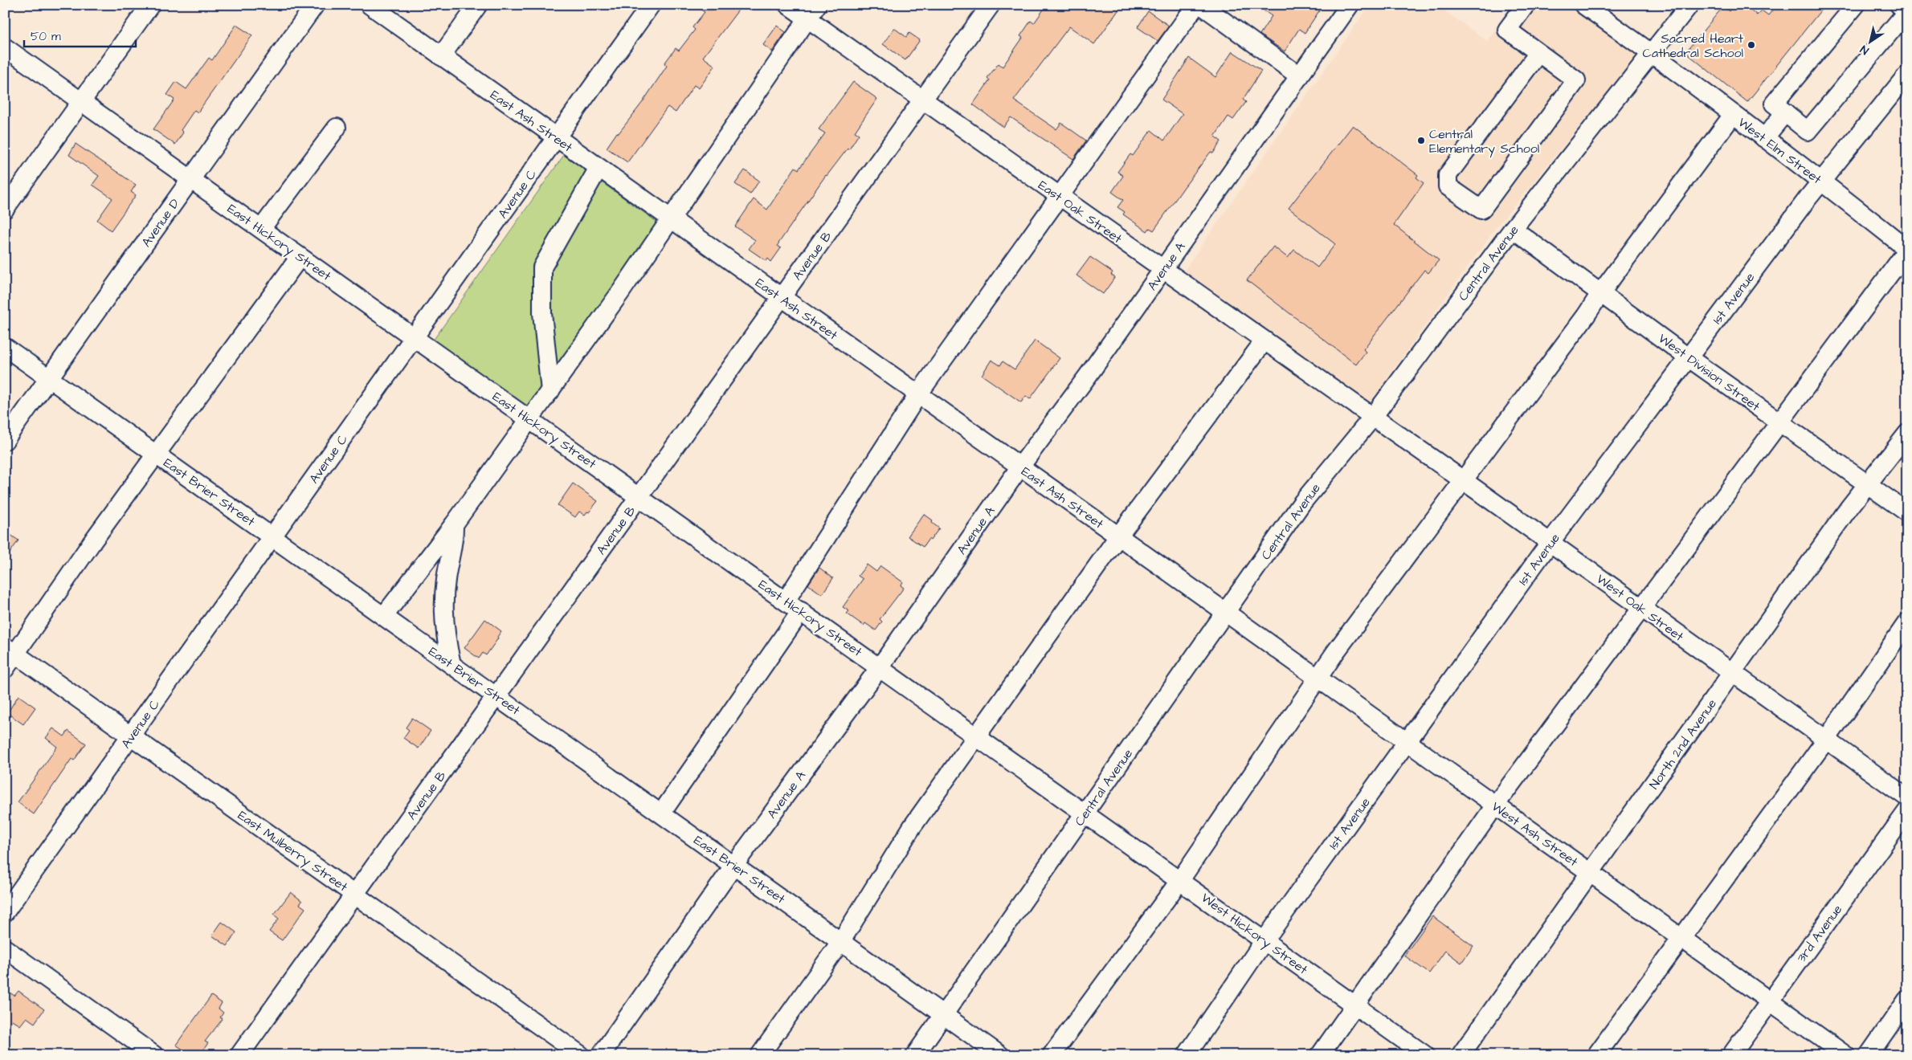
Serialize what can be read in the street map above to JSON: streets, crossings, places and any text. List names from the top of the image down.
{
  "streets": {
    "street": [
      "East Ash Street",
      "West Elm Street",
      "Avenue C",
      "East Oak Street",
      "Avenue D",
      "East Hickory Street",
      "Avenue B",
      "Central Avenue",
      "Avenue A",
      "1st Avenue",
      "West Division Street",
      "East Brier Street",
      "West Oak Street",
      "North 2nd Avenue",
      "West Ash Street",
      "East Mulberry Street",
      "West Hickory Street",
      "3rd Avenue"
    ]
  },
  "crossings": [
    ["East Ash Street", "Avenue C"],
    ["East Ash Street", "Avenue B"],
    ["East Ash Street", "Central Avenue"],
    ["East Ash Street", "Avenue A"],
    ["East Ash Street", "West Ash Street"],
    ["West Elm Street", "Central Avenue"],
    ["West Elm Street", "1st Avenue"],
    ["Avenue C", "East Hickory Street"],
    ["Avenue C", "East Brier Street"],
    ["Avenue C", "East Mulberry Street"],
    ["East Oak Street", "Avenue B"],
    ["East Oak Street", "Central Avenue"],
    ["East Oak Street", "Avenue A"],
    ["East Oak Street", "West Oak Street"],
    ["Avenue D", "East Hickory Street"],
    ["Avenue D", "East Brier Street"],
    ["East Hickory Street", "Avenue B"],
    ["East Hickory Street", "Central Avenue"],
    ["East Hickory Street", "Avenue A"],
    ["East Hickory Street", "West Hickory Street"],
    ["Avenue B", "East Brier Street"],
    ["Avenue B", "East Mulberry Street"],
    ["Central Avenue", "West Division Street"],
    ["Central Avenue", "East Brier Street"],
    ["Central Avenue", "West Oak Street"],
    ["Central Avenue", "West Ash Street"],
    ["Central Avenue", "West Hickory Street"],
    ["Avenue A", "East Brier Street"],
    ["1st Avenue", "West Division Street"],
    ["1st Avenue", "West Oak Street"],
    ["1st Avenue", "West Ash Street"],
    ["1st Avenue", "West Hickory Street"],
    ["West Division Street", "North 2nd Avenue"],
    ["West Oak Street", "North 2nd Avenue"],
    ["North 2nd Avenue", "West Ash Street"],
    ["West Ash Street", "3rd Avenue"]
  ],
  "places": ["Sacred Heart Cathedral School", "Central Elementary School"],
  "scale_bar": "50 m",
  "north": "bottom left"
}
